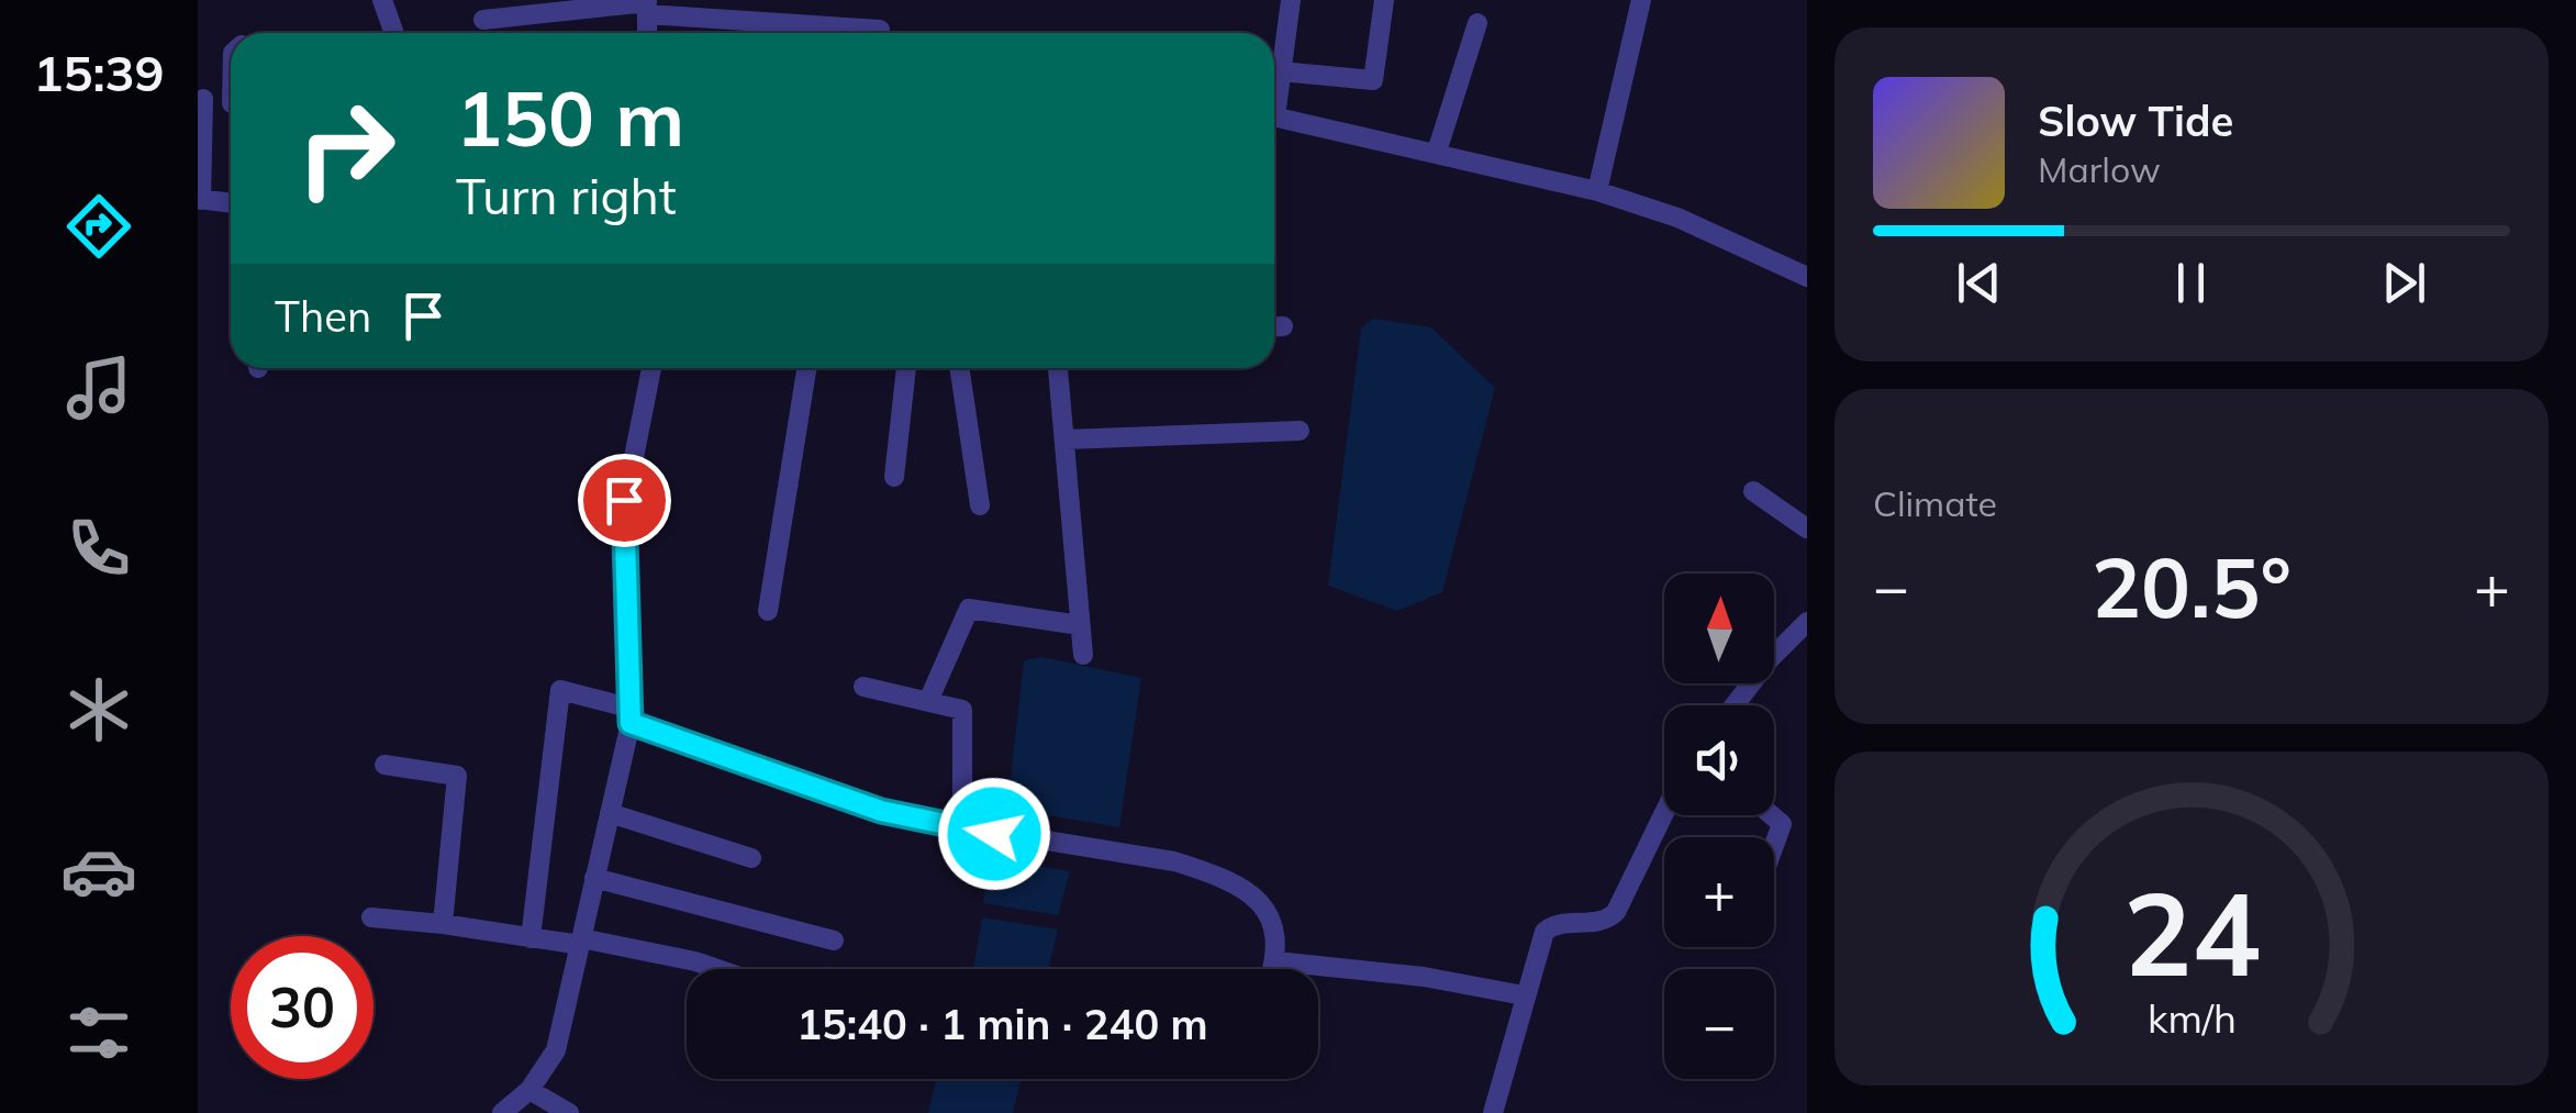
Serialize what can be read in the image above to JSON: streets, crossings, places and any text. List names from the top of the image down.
{
  "north": "top",
  "page": {
    "tabs": "15:39",
    "turn": ["150 m", "Turn right"],
    "song": ["Slow Tide", "Marlow"],
    "then": "Then",
    "tile": "Climate",
    "heat": ["−", "20.5°", "+"],
    "map_buttons": ["+", "−"],
    "limit": "30",
    "trip": "15:40 · 1 min · 240 m",
    "gauge": ["24", "km/h"]
  }
}
